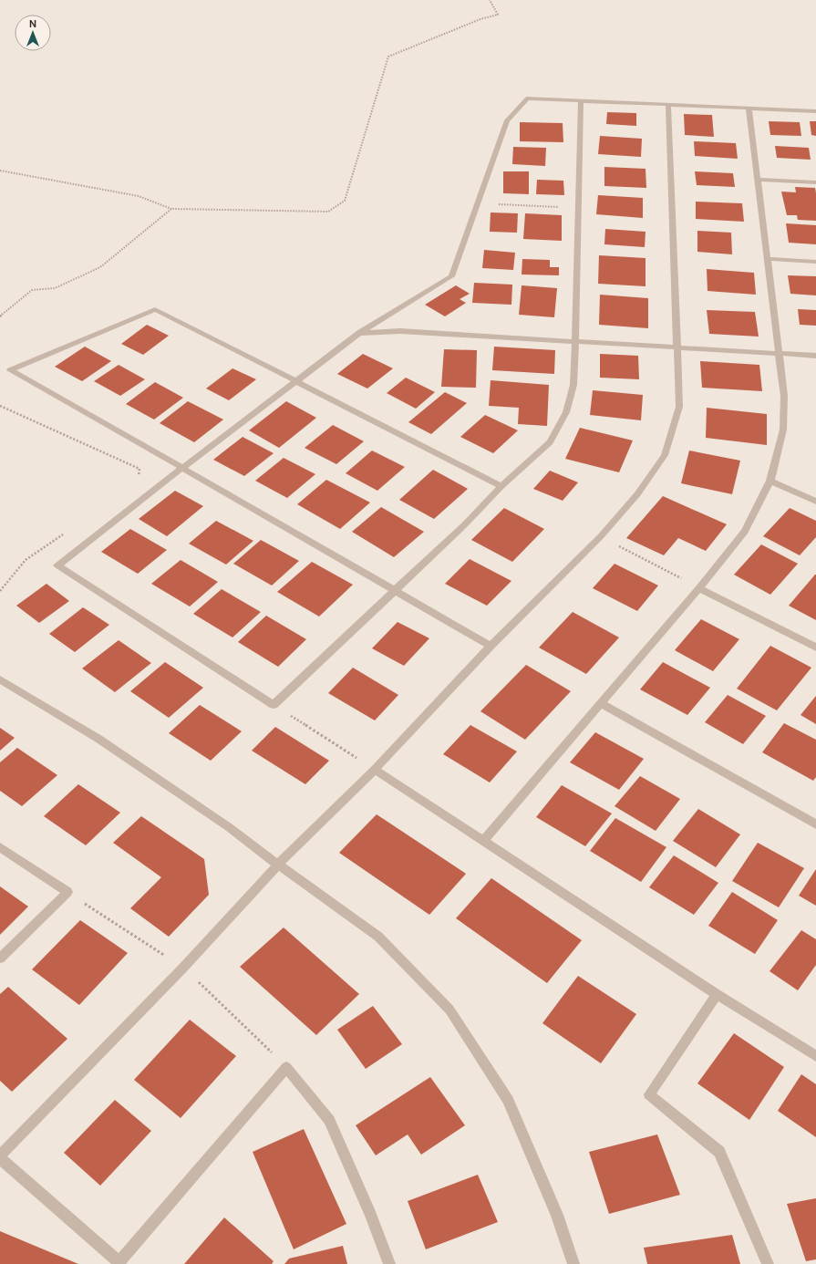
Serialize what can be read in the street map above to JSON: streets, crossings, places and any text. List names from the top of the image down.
{
  "north": "top"
}
